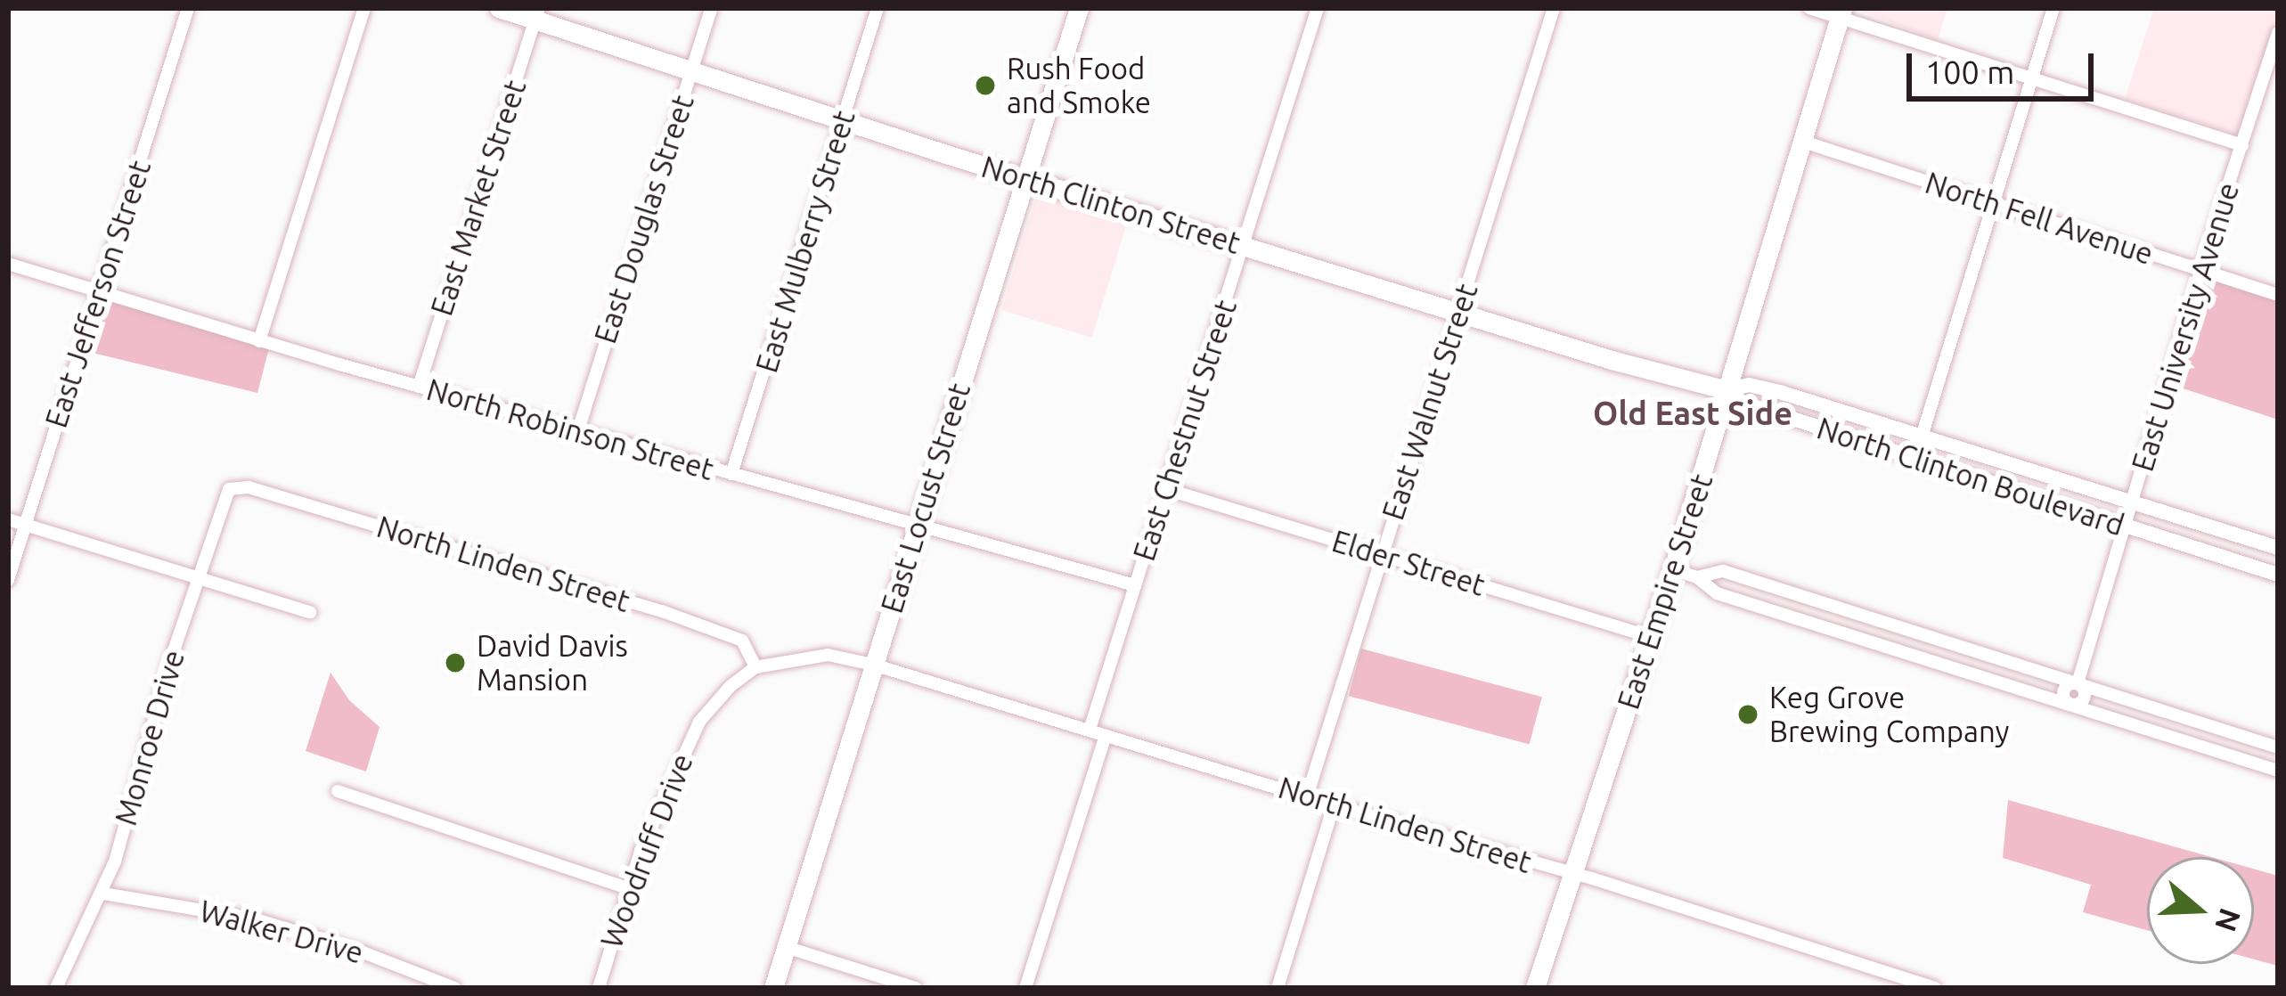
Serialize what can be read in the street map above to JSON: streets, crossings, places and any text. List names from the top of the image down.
{
  "streets": {
    "main road": ["North Clinton Street", "East Locust Street", "East Empire Street"],
    "street": [
      "East Market Street",
      "North Fell Avenue",
      "East Douglas Street",
      "East Mulberry Street",
      "East Jefferson Street",
      "East University Avenue",
      "East Walnut Street",
      "North Robinson Street",
      "East Chestnut Street",
      "North Clinton Boulevard",
      "Elder Street",
      "North Linden Street",
      "Monroe Drive",
      "Woodruff Drive",
      "Walker Drive"
    ]
  },
  "crossings": [
    ["East Market Street", "North Clinton Street"],
    ["East Market Street", "North Robinson Street"],
    ["North Clinton Street", "East Douglas Street"],
    ["North Clinton Street", "East Mulberry Street"],
    ["North Clinton Street", "East Walnut Street"],
    ["North Clinton Street", "East Chestnut Street"],
    ["North Clinton Street", "North Clinton Boulevard"],
    ["North Clinton Street", "East Locust Street"],
    ["North Clinton Street", "East Empire Street"],
    ["North Fell Avenue", "East University Avenue"],
    ["North Fell Avenue", "East Empire Street"],
    ["East Douglas Street", "North Robinson Street"],
    ["East Mulberry Street", "North Robinson Street"],
    ["East Jefferson Street", "North Robinson Street"],
    ["East University Avenue", "North Clinton Boulevard"],
    ["East Walnut Street", "Elder Street"],
    ["East Walnut Street", "North Linden Street"],
    ["North Robinson Street", "East Chestnut Street"],
    ["North Robinson Street", "East Locust Street"],
    ["East Chestnut Street", "Elder Street"],
    ["East Chestnut Street", "North Linden Street"],
    ["North Clinton Boulevard", "East Empire Street"],
    ["East Locust Street", "North Linden Street"],
    ["Elder Street", "East Empire Street"],
    ["North Linden Street", "East Empire Street"],
    ["North Linden Street", "Monroe Drive"],
    ["North Linden Street", "Woodruff Drive"],
    ["Monroe Drive", "Walker Drive"]
  ],
  "districts": ["Old East Side"],
  "places": ["Rush Food and Smoke", "David Davis Mansion", "Keg Grove Brewing Company"],
  "scale_bar": "100 m",
  "north": "right"
}
